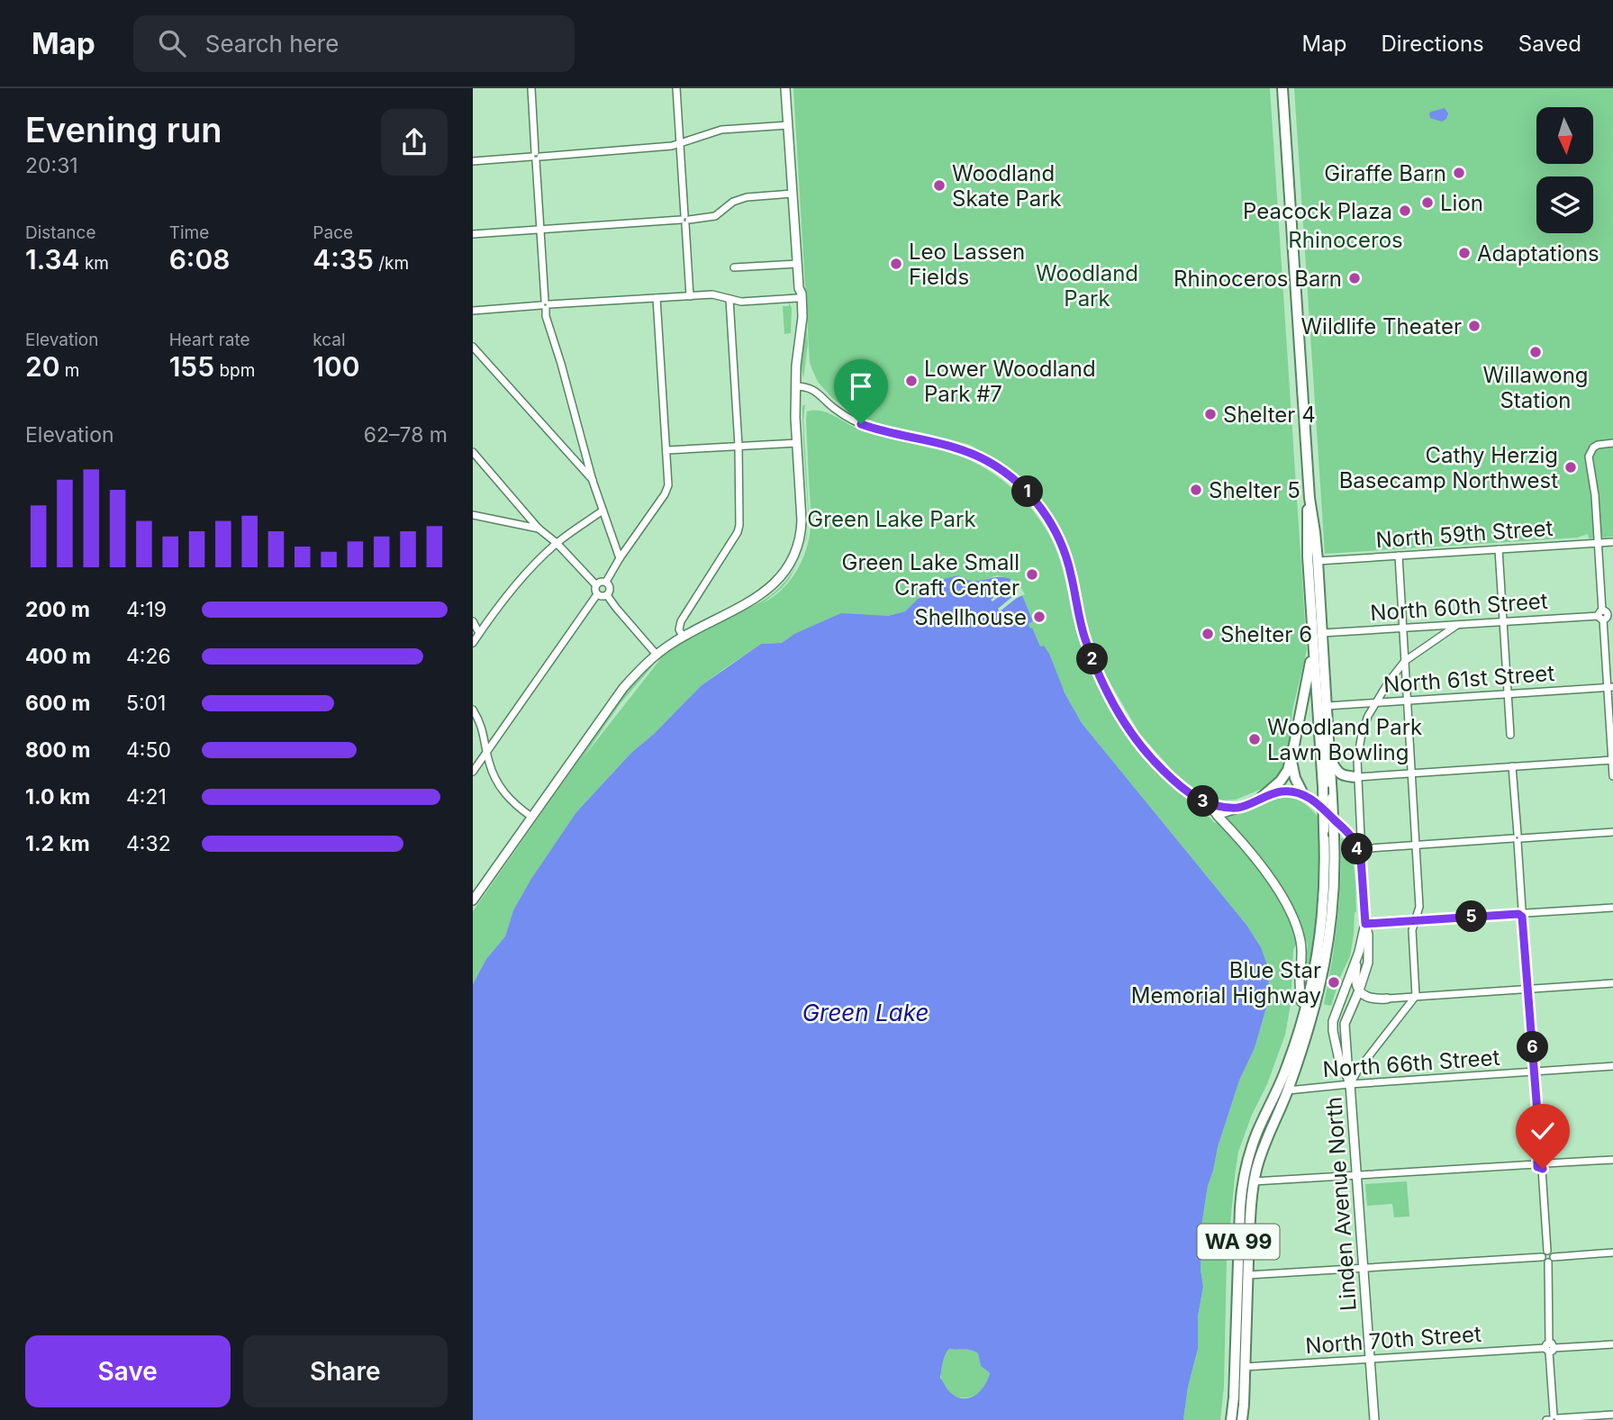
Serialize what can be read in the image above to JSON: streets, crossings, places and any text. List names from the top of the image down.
{
  "streets": {
    "highway": ["WA 99"],
    "main road": ["Linden Avenue North"],
    "street": [
      "North 59th Street",
      "North 60th Street",
      "North 61st Street",
      "North 66th Street",
      "North 70th Street"
    ]
  },
  "crossings": [
    ["North 59th Street", "WA 99"],
    ["North 60th Street", "WA 99"],
    ["North 61st Street", "WA 99"],
    ["North 66th Street", "Linden Avenue North"],
    ["North 66th Street", "WA 99"],
    ["Linden Avenue North", "North 70th Street"],
    ["WA 99", "North 70th Street"]
  ],
  "water": ["Green Lake"],
  "parks": ["Rhinoceros", "Woodland Park", "Green Lake Park"],
  "places": [
    "Giraffe Barn",
    "Woodland Skate Park",
    "Lion",
    "Peacock Plaza",
    "Adaptations",
    "Leo Lassen Fields",
    "Rhinoceros Barn",
    "Wildlife Theater",
    "Willawong Station",
    "Lower Woodland Park #7",
    "Shelter 4",
    "Cathy Herzig Basecamp Northwest",
    "Shelter 5",
    "Green Lake Small Craft Center",
    "Shellhouse",
    "Shelter 6",
    "Woodland Park Lawn Bowling",
    "Blue Star Memorial Highway"
  ],
  "north": "bottom",
  "page": {
    "header": "Map",
    "search": "Search here",
    "nav": ["Map", "Directions", "Saved"],
    "heading": ["Evening run", "20:31"],
    "stats": [
      ["Distance", "1.34 km"],
      ["Time", "6:08"],
      ["Pace", "4:35 /km"],
      ["Elevation", "20 m"],
      ["Heart rate", "155 bpm"],
      ["kcal", "100"]
    ],
    "chart": ["Elevation", "62–78 m"],
    "pins": [
      "1",
      "2",
      "3",
      "4",
      "5",
      "6"
    ],
    "list": [
      {
        "name": "200 m",
        "note": "4:19"
      },
      {
        "name": "400 m",
        "note": "4:26"
      },
      {
        "name": "600 m",
        "note": "5:01"
      },
      {
        "name": "800 m",
        "note": "4:50"
      },
      {
        "name": "1.0 km",
        "note": "4:21"
      },
      {
        "name": "1.2 km",
        "note": "4:32"
      }
    ],
    "buttons": ["Save", "Share"]
  }
}
